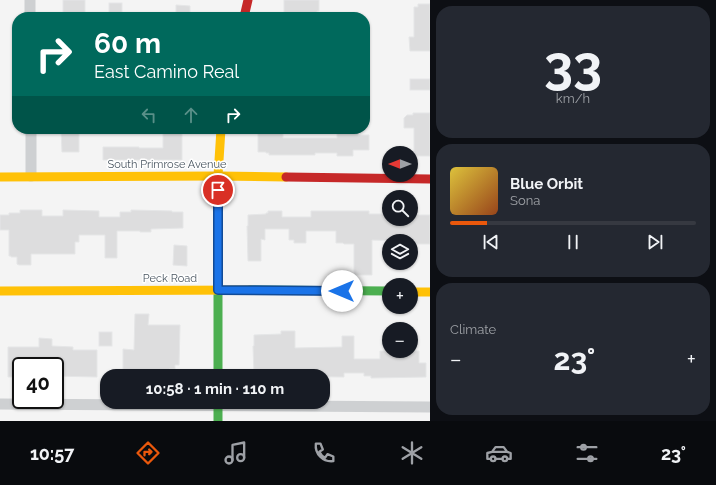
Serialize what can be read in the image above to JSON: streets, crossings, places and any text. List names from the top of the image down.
{
  "streets": {
    "street": ["South Primrose Avenue", "Peck Road"]
  },
  "north": "left",
  "page": {
    "tile": [
      ["33", "km/h"],
      "Climate"
    ],
    "turn": ["60 m", "East Camino Real"],
    "map_buttons": ["+", "−"],
    "song": ["Blue Orbit", "Sona"],
    "heat": ["−", "23°", "+"],
    "limit": "40",
    "trip": "10:58 · 1 min · 110 m",
    "tabs": ["10:57", "23°"]
  }
}
